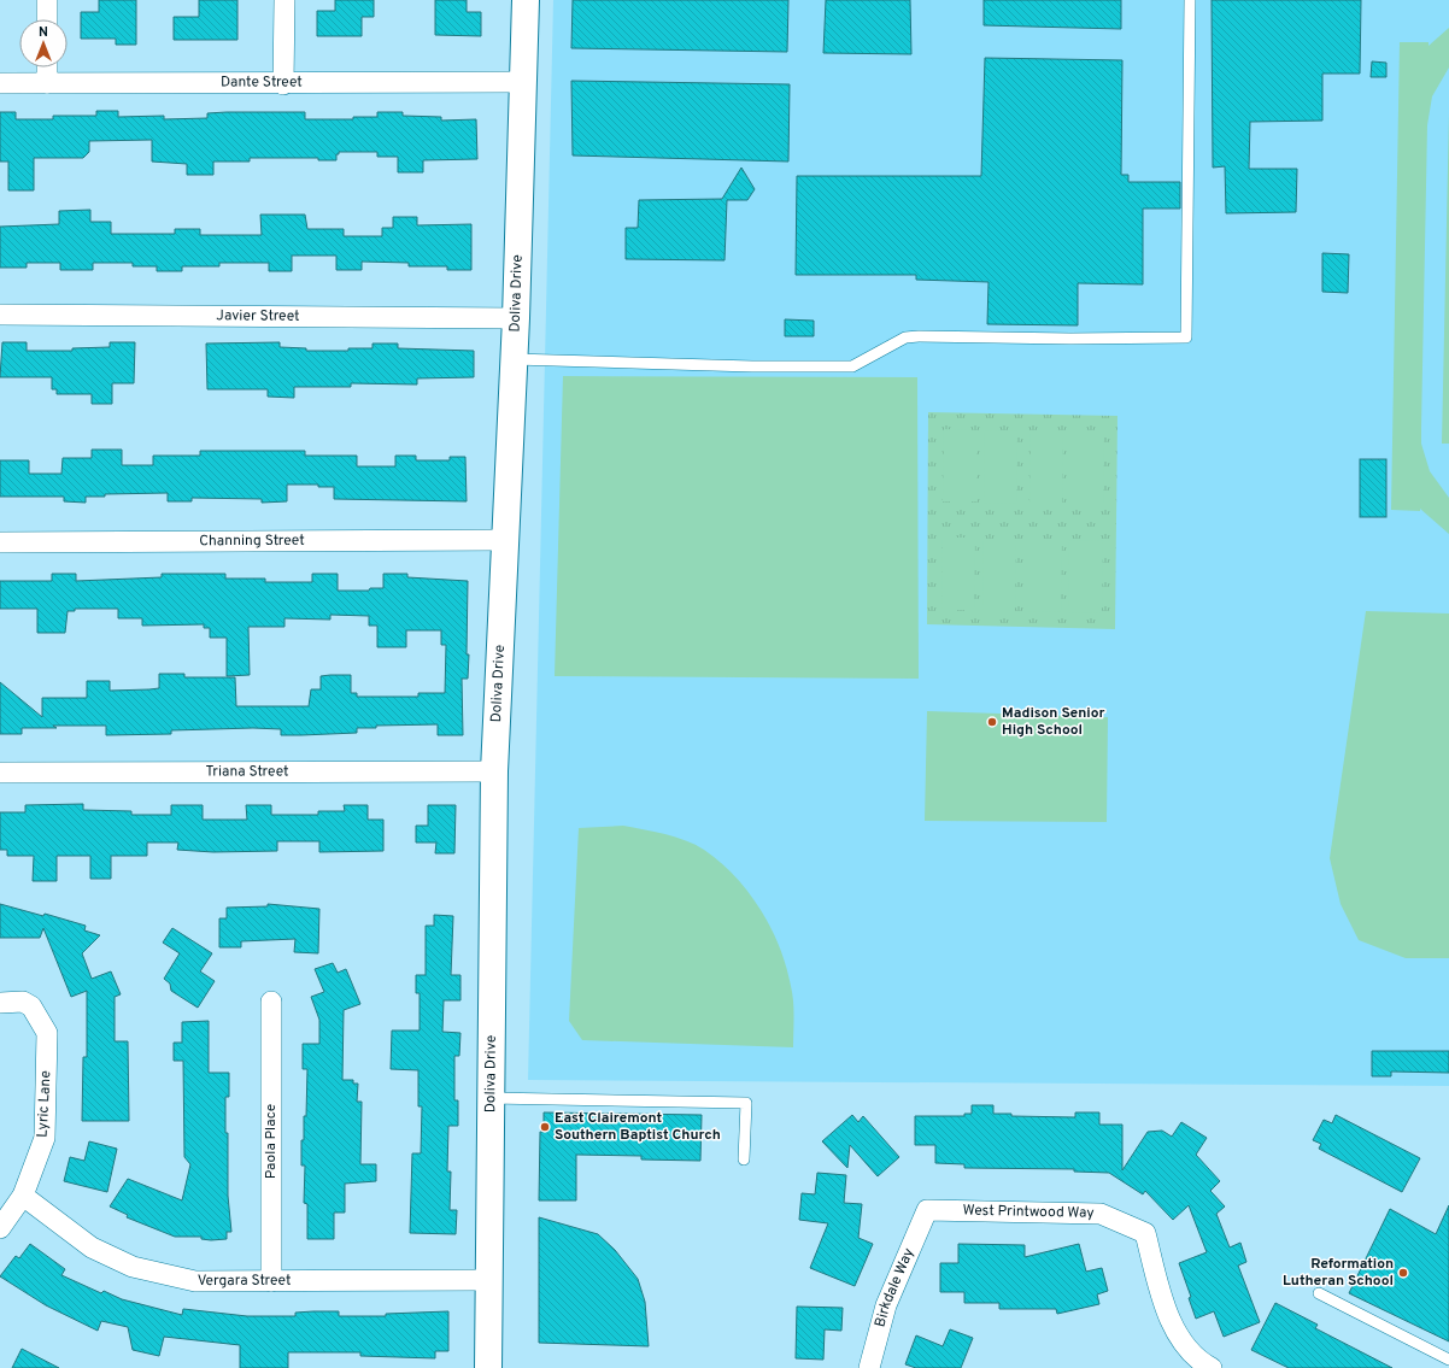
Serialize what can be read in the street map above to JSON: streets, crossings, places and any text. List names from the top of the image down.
{
  "streets": {
    "street": [
      "Dante Street",
      "Doliva Drive",
      "Javier Street",
      "Channing Street",
      "Triana Street",
      "Lyric Lane",
      "Paola Place",
      "West Printwood Way",
      "Vergara Street",
      "Birkdale Way"
    ]
  },
  "crossings": [
    ["Dante Street", "Doliva Drive"],
    ["Doliva Drive", "Javier Street"],
    ["Doliva Drive", "Channing Street"],
    ["Doliva Drive", "Triana Street"],
    ["Doliva Drive", "Vergara Street"],
    ["Lyric Lane", "Vergara Street"],
    ["Paola Place", "Vergara Street"],
    ["West Printwood Way", "Birkdale Way"]
  ],
  "places": ["Madison Senior High School", "East Clairemont Southern Baptist Church", "Reformation Lutheran School"],
  "north": "top"
}
